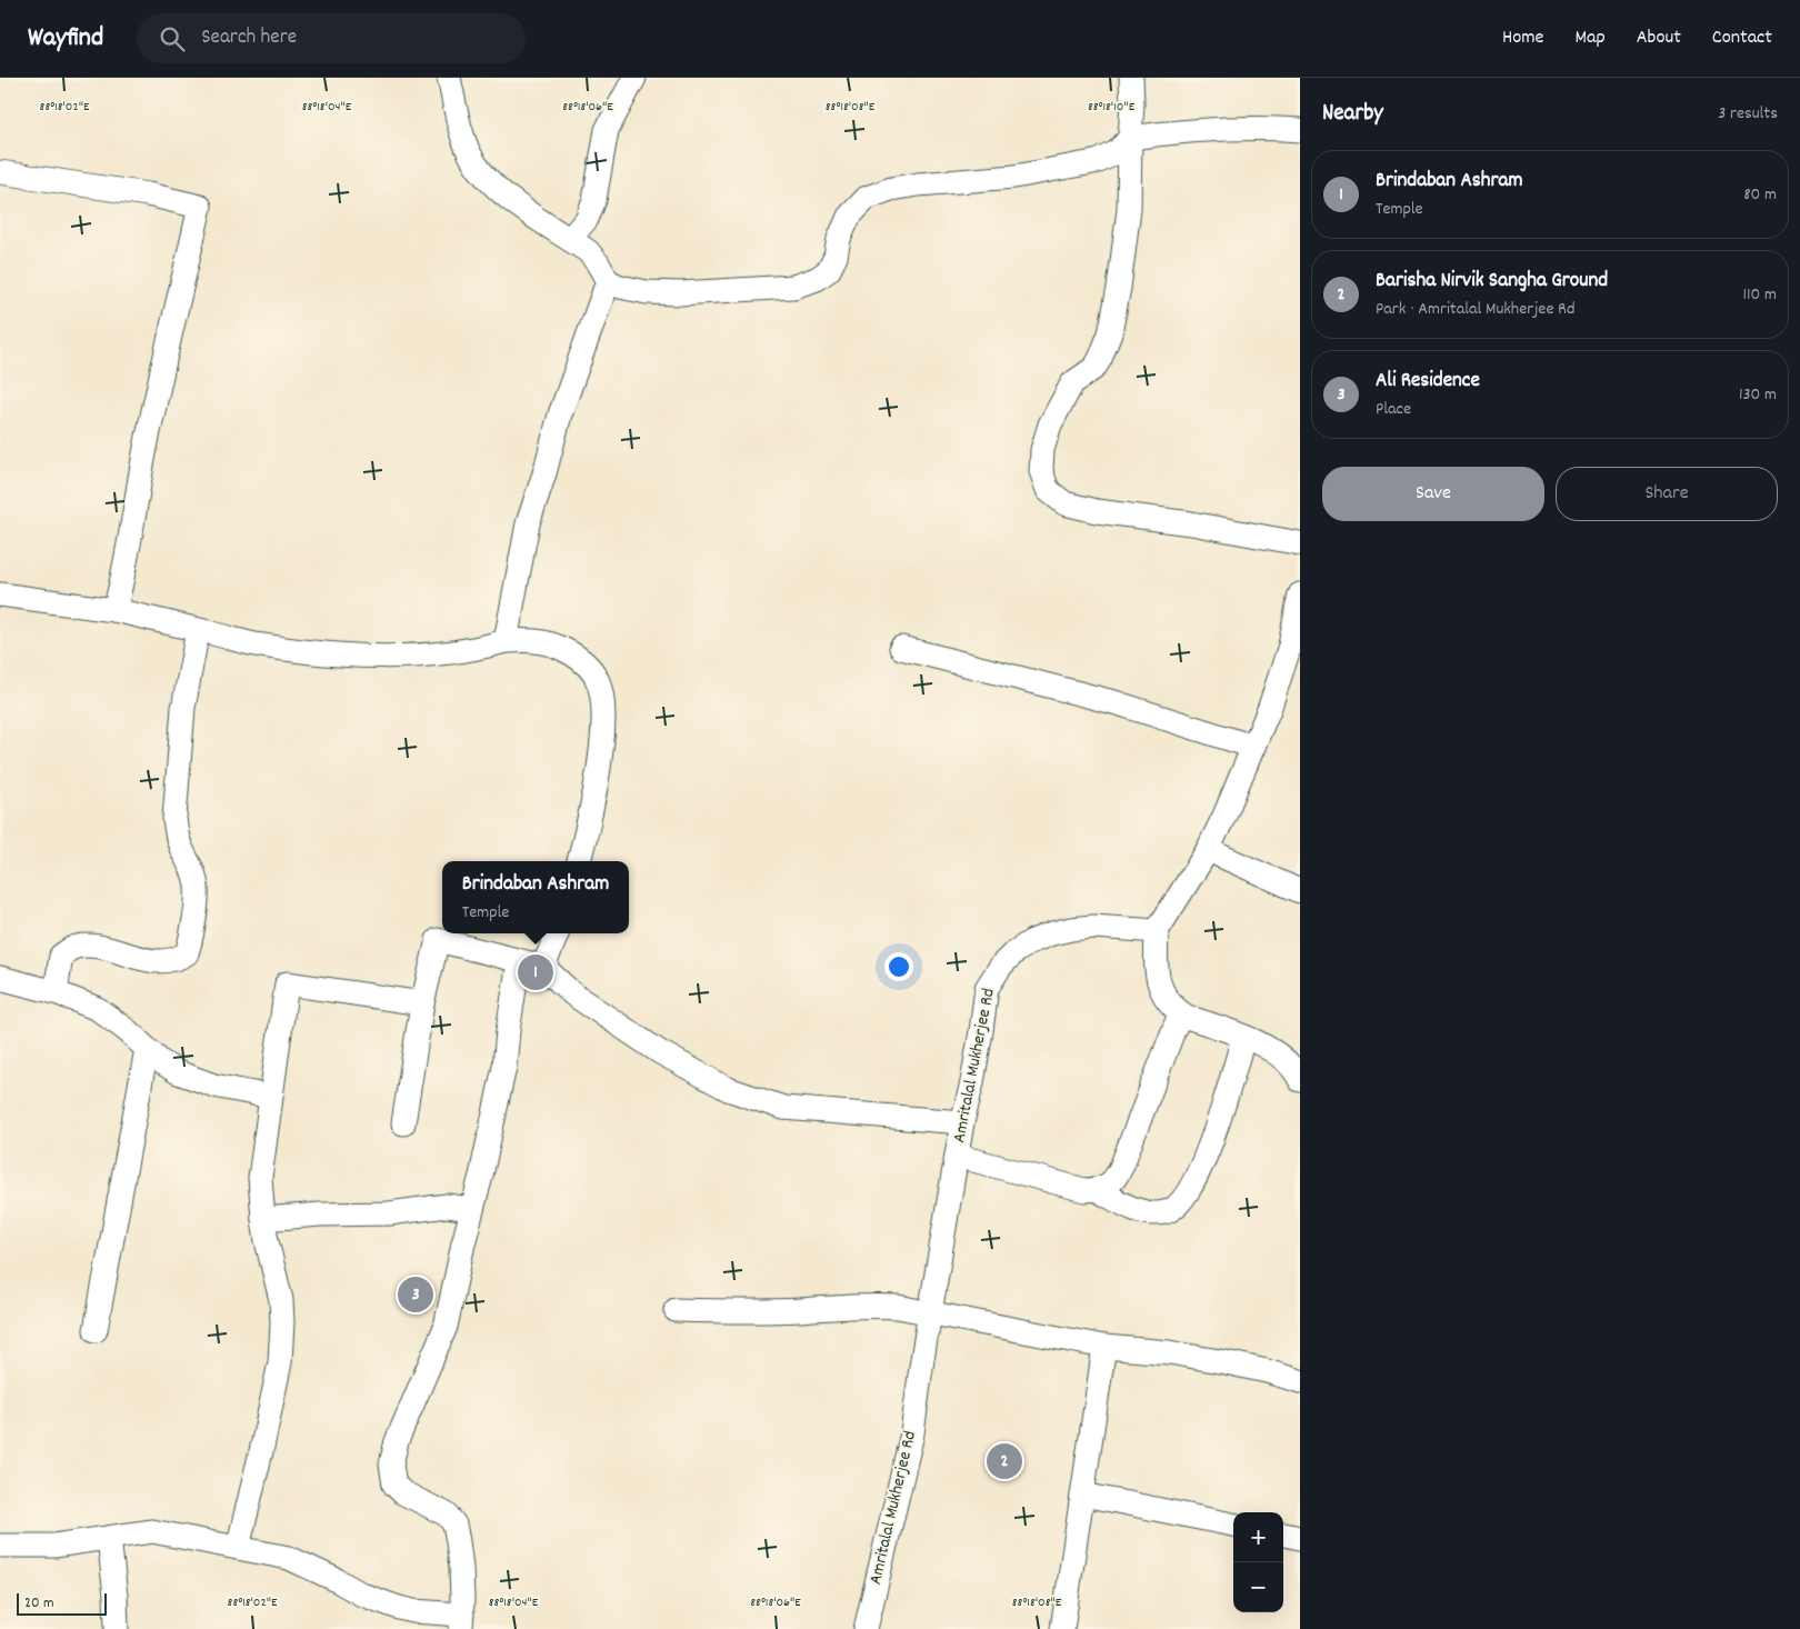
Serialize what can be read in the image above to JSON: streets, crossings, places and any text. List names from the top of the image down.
{
  "streets": {
    "street": ["Amritalal Mukherjee Rd"]
  },
  "scale_bar": "20 m",
  "page": {
    "header": "Wayfind",
    "search": "Search here",
    "nav": [
      "Home",
      "Map",
      "About",
      "Contact"
    ],
    "heading": ["Nearby", "3 results"],
    "list": [
      {
        "mark": "1",
        "name": "Brindaban Ashram",
        "note": "Temple",
        "value": "80 m"
      },
      {
        "mark": "2",
        "name": "Barisha Nirvik Sangha Ground",
        "note": "Park · Amritalal Mukherjee Rd",
        "value": "110 m"
      },
      {
        "mark": "3",
        "name": "Ali Residence",
        "note": "Place",
        "value": "130 m"
      }
    ],
    "buttons": ["Save", "Share"],
    "popup": ["Brindaban Ashram", "Temple"],
    "pins": ["1", "3", "2"],
    "map_buttons": ["+", "−"],
    "scale": "20 m"
  },
  "coordinates": [
    "88°18'02\"E",
    "88°18'04\"E",
    "88°18'06\"E",
    "88°18'08\"E",
    "88°18'10\"E"
  ]
}
